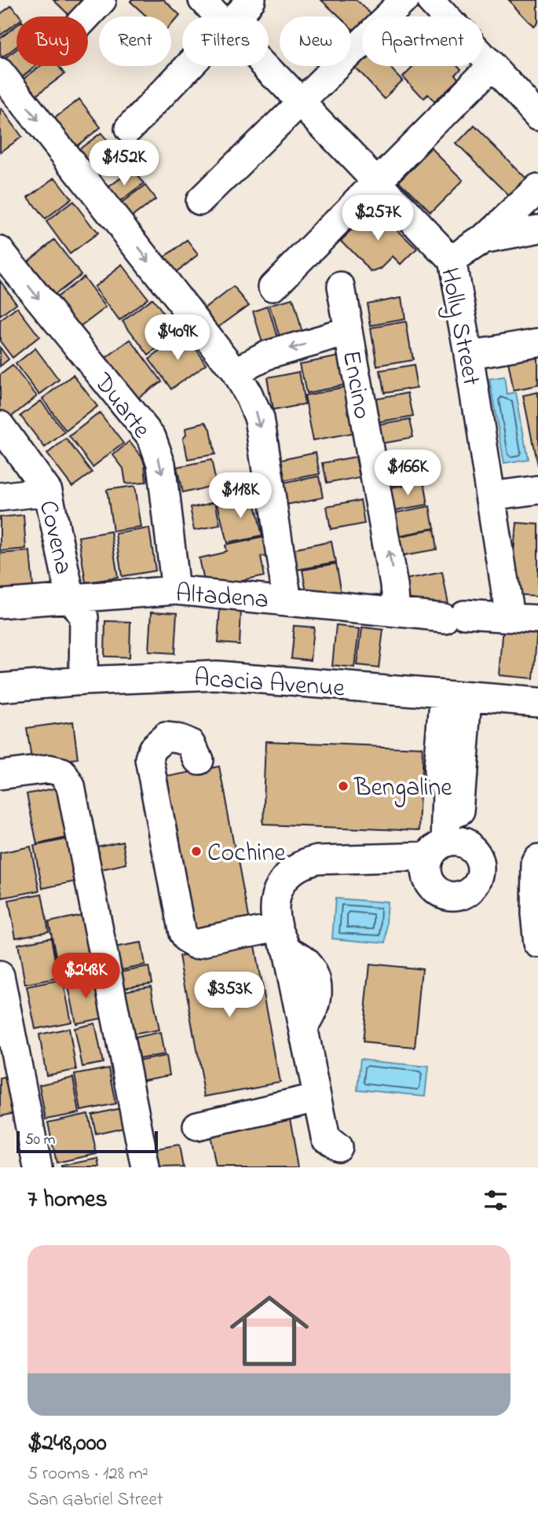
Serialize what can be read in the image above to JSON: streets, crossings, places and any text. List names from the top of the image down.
{
  "streets": {
    "street": [
      "Holly Street",
      "Encino",
      "Duarte",
      "Covena",
      "Altadena",
      "Acacia Avenue"
    ]
  },
  "crossings": [
    ["Holly Street", "Altadena"],
    ["Encino", "Altadena"],
    ["Duarte", "Altadena"],
    ["Covena", "Altadena"],
    ["Covena", "Acacia Avenue"]
  ],
  "places": ["Bengaline", "Cochine"],
  "scale_bar": "50 m",
  "page": {
    "chip": [
      "Buy",
      "Rent",
      "Filters",
      "New",
      "Apartment"
    ],
    "price": [
      "$152K",
      "$257K",
      "$409K",
      "$166K",
      "$118K",
      "$248K",
      "$353K"
    ],
    "scale": "50 m",
    "heading": "7 homes",
    "list": [
      {
        "name": "$248,000",
        "note": "5 rooms · 128 m² · San Gabriel Street"
      }
    ]
  }
}
